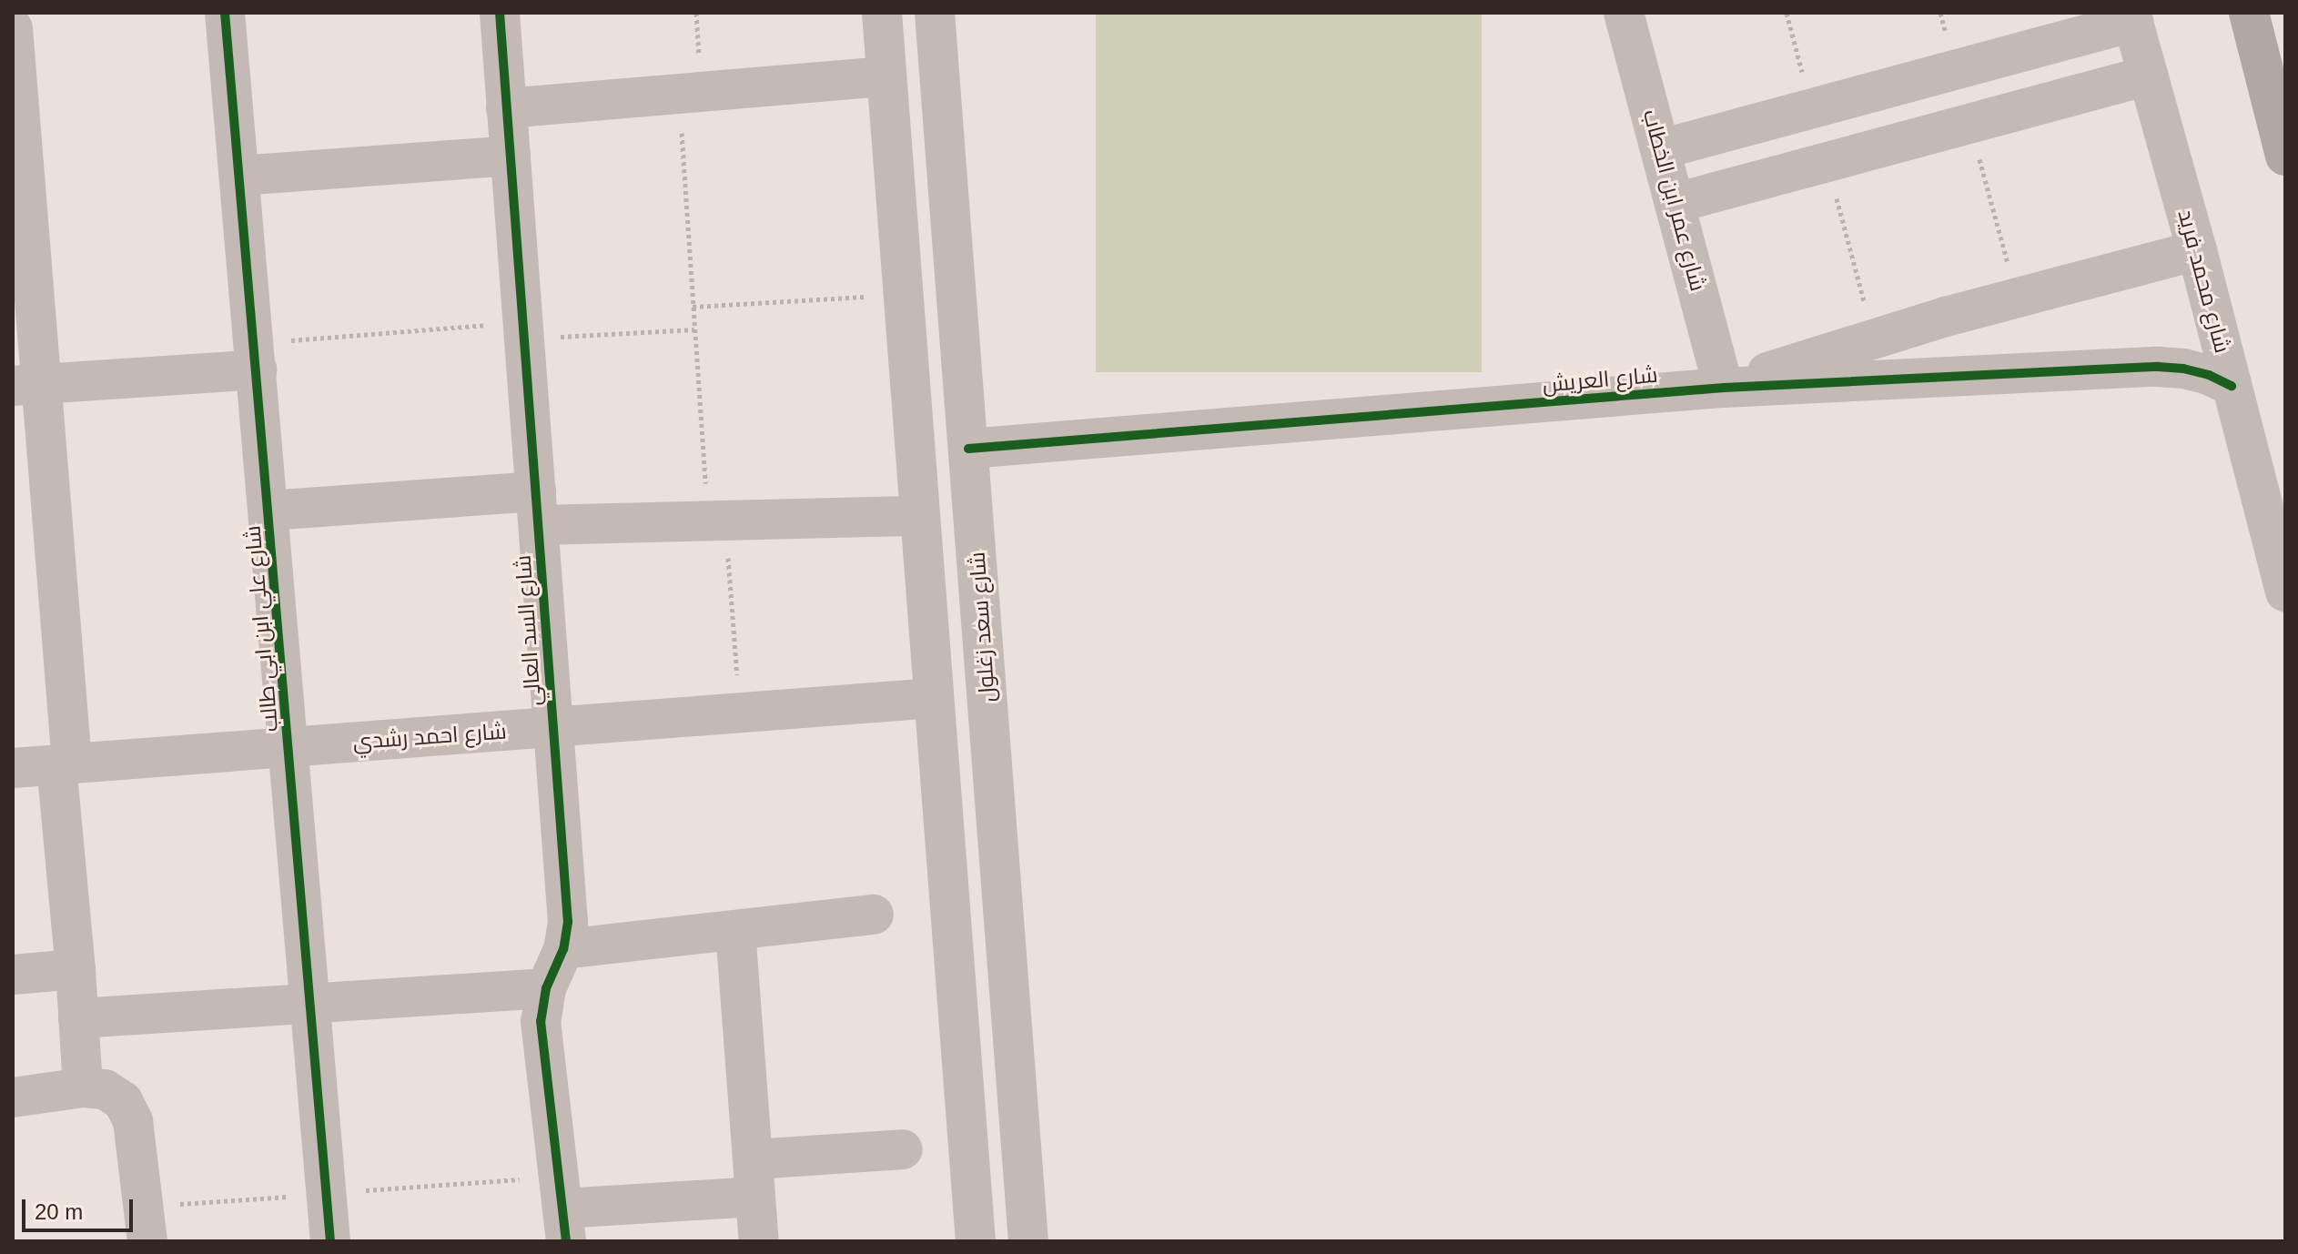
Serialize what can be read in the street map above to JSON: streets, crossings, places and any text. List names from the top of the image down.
{
  "streets": {
    "street": [
      "شارع عمر ابن الخطاب",
      "شارع محمد فريد",
      "شارع العريش",
      "شارع سعد زغلول",
      "شارع علي ابن ابي طالب",
      "شارع السد العالي",
      "شارع احمد رشدي"
    ]
  },
  "crossings": [
    ["شارع عمر ابن الخطاب", "شارع العريش"],
    ["شارع محمد فريد", "شارع العريش"],
    ["شارع العريش", "شارع سعد زغلول"],
    ["شارع علي ابن ابي طالب", "شارع احمد رشدي"],
    ["شارع السد العالي", "شارع احمد رشدي"]
  ],
  "scale_bar": "20 m"
}
